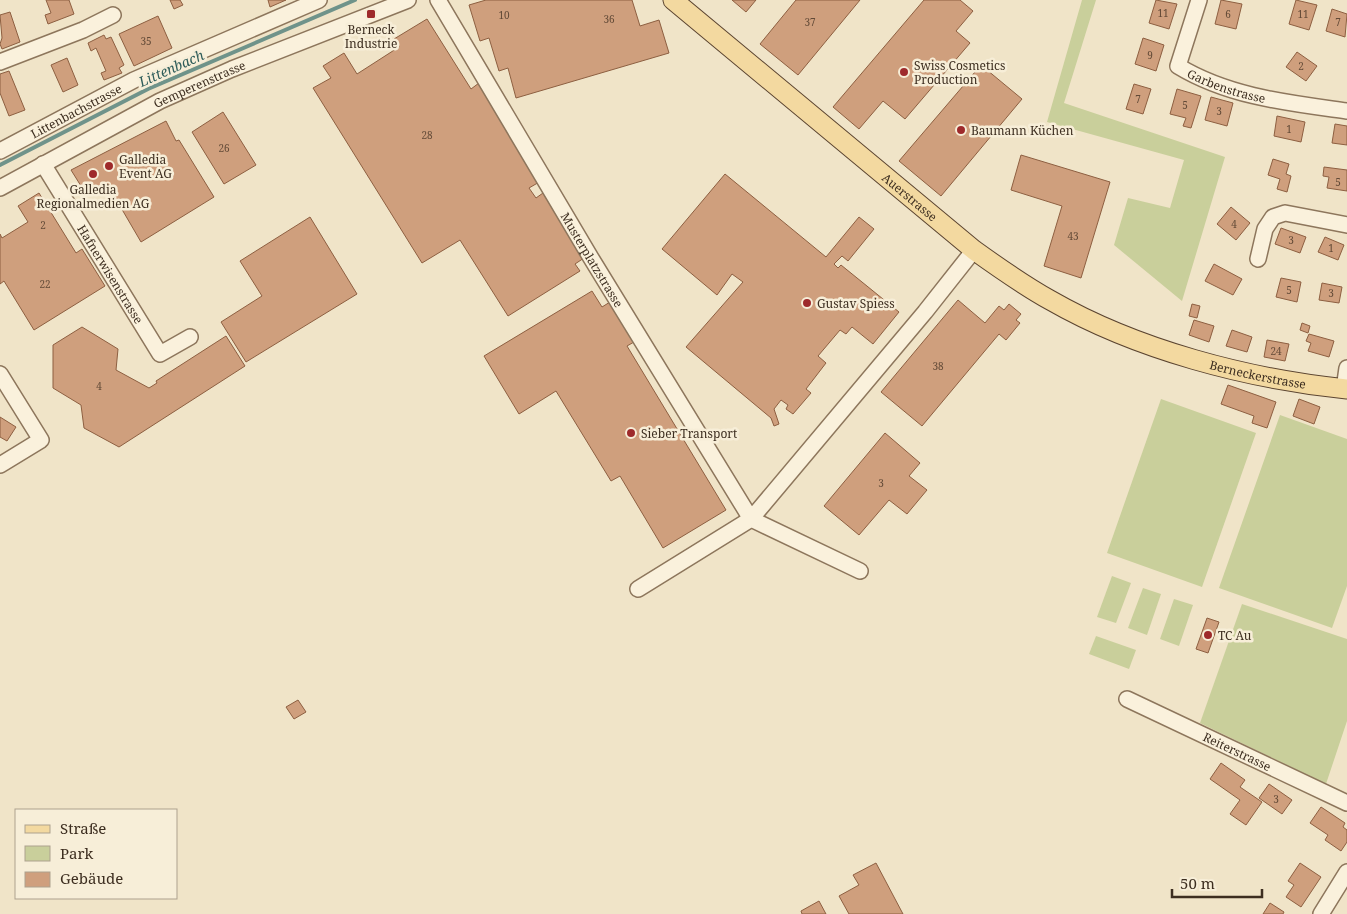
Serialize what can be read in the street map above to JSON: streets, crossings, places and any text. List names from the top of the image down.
{
  "streets": {
    "main road": ["Auerstrasse", "Berneckerstrasse"],
    "street": [
      "Gemperenstrasse",
      "Garbenstrasse",
      "Littenbachstrasse",
      "Musterplatzstrasse",
      "Hafnerwisenstrasse",
      "Reiterstrasse"
    ]
  },
  "crossings": [
    ["Gemperenstrasse", "Hafnerwisenstrasse"],
    ["Auerstrasse", "Berneckerstrasse"]
  ],
  "water": ["Littenbach"],
  "places": {
    "transit": ["Berneck Industrie"],
    "other": [
      "Swiss Cosmetics Production",
      "Baumann Küchen",
      "Galledia Event AG",
      "Galledia Regionalmedien AG",
      "Gustav Spiess",
      "Sieber Transport",
      "TC Au"
    ]
  },
  "house_numbers": [
    "11",
    "6",
    "11",
    "10",
    "36",
    "37",
    "7",
    "35",
    "9",
    "2",
    "7",
    "5",
    "3",
    "1",
    "28",
    "26",
    "5",
    "4",
    "2",
    "43",
    "3",
    "1",
    "22",
    "5",
    "3",
    "24",
    "38",
    "4",
    "3",
    "3"
  ],
  "legend": ["Straße", "Park", "Gebäude"],
  "scale_bar": "50 m"
}
